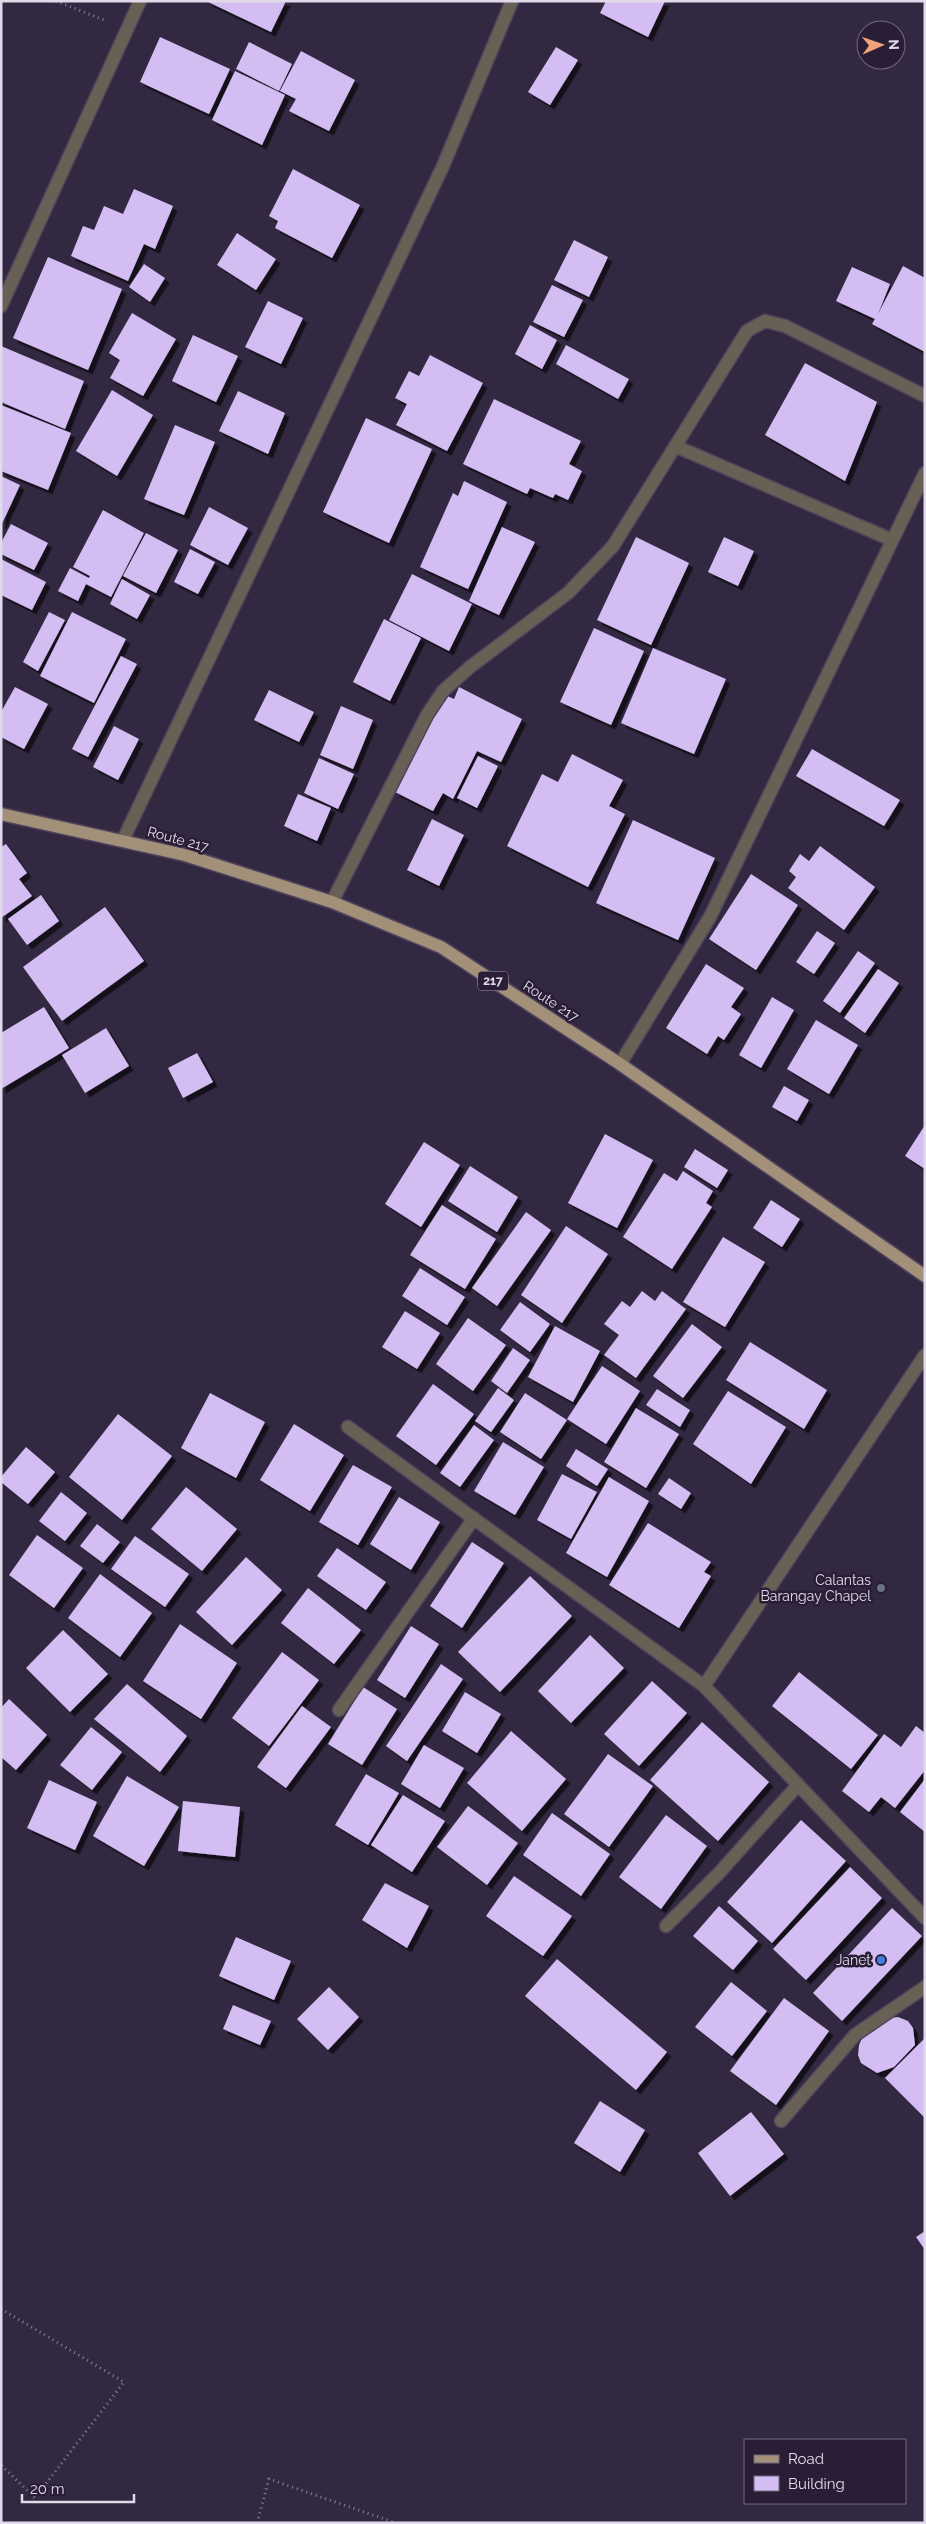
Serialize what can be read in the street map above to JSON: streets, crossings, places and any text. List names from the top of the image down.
{
  "streets": {
    "main road": ["Route 217", "217"]
  },
  "places": ["Calantas Barangay Chapel", "Janet"],
  "legend": ["Road", "Building"],
  "scale_bar": "20 m",
  "north": "right"
}
